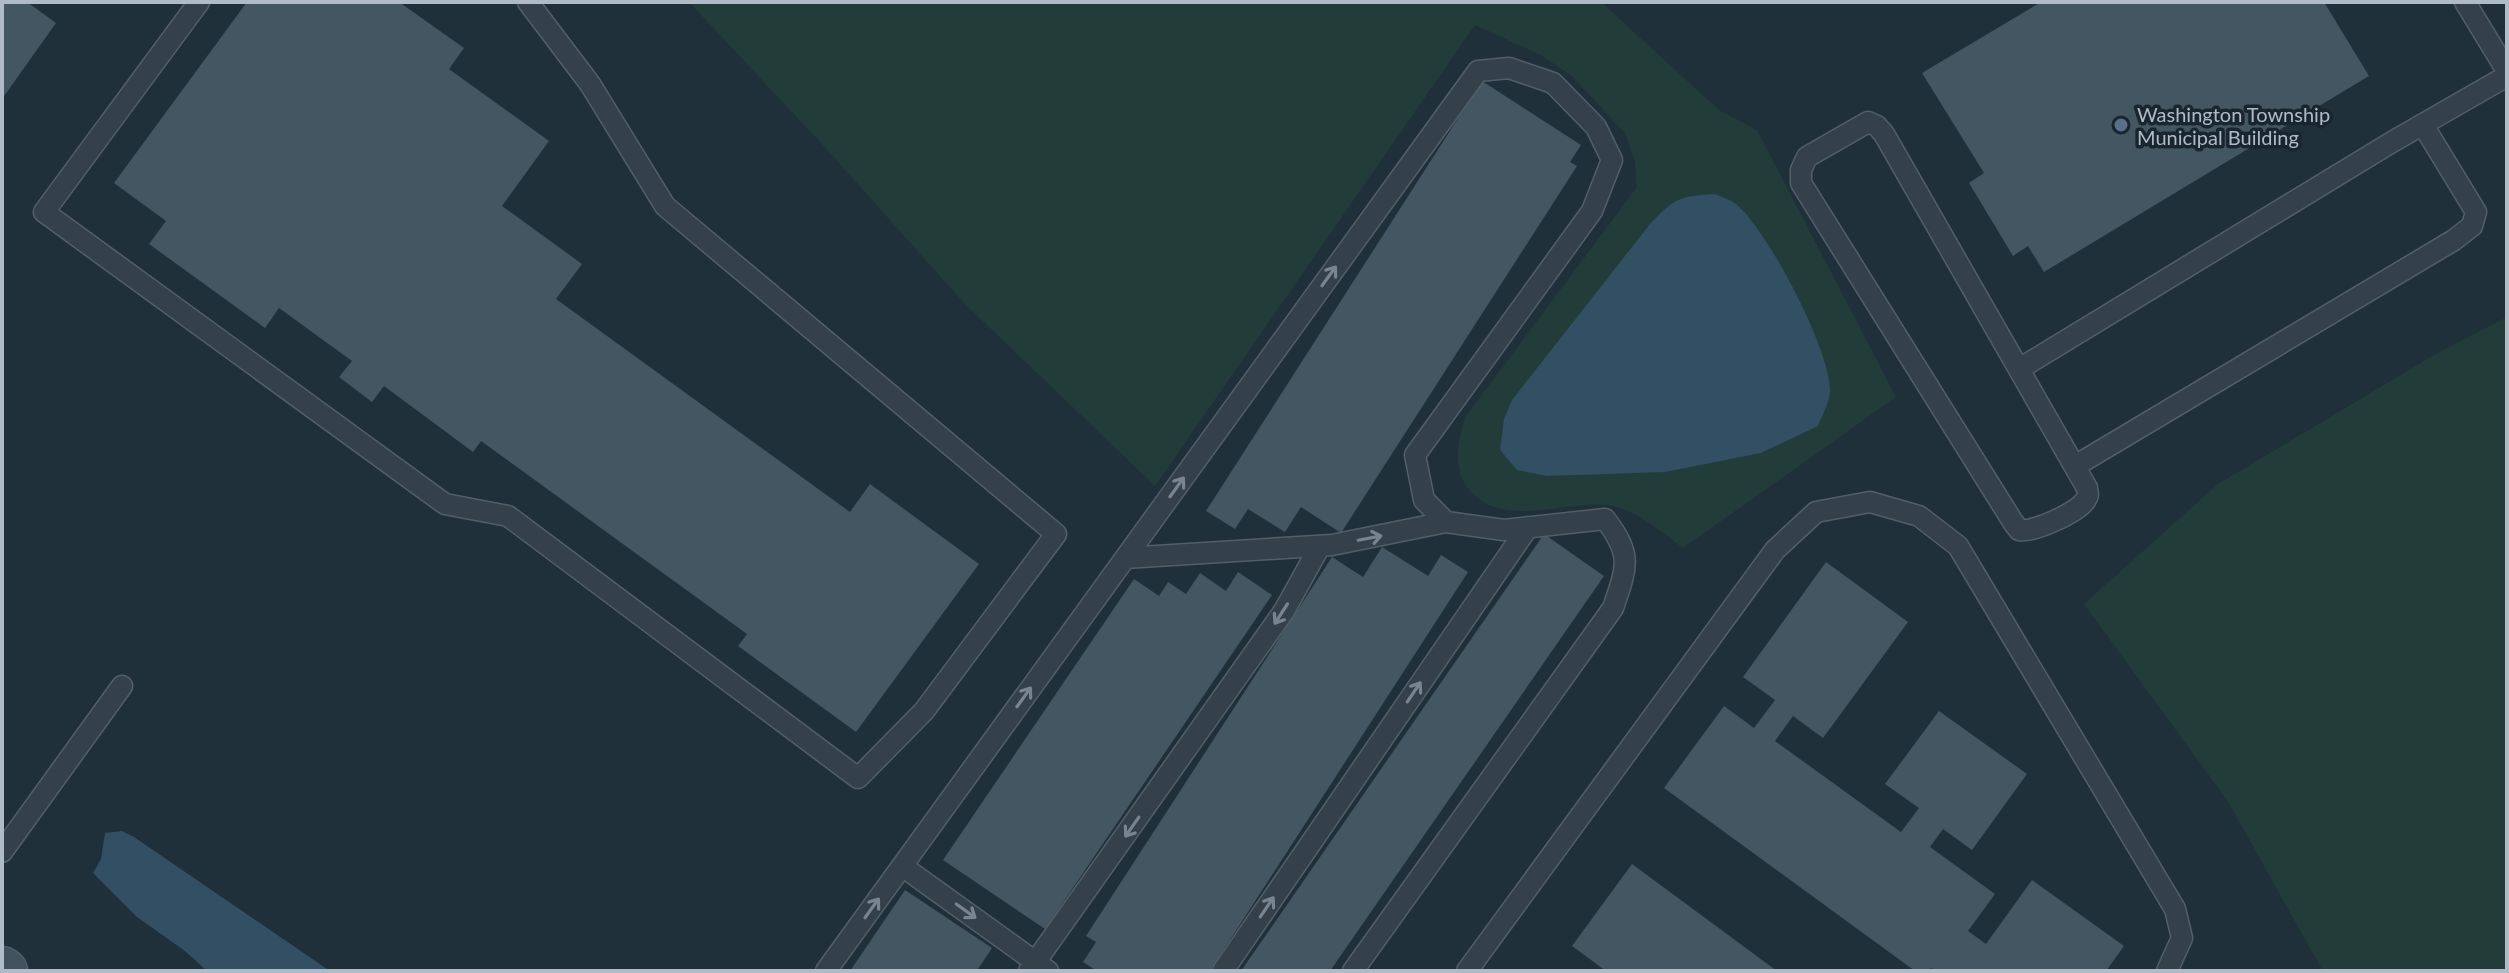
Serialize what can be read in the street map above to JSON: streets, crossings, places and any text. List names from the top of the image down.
{
  "places": ["Washington Township Municipal Building"]
}
